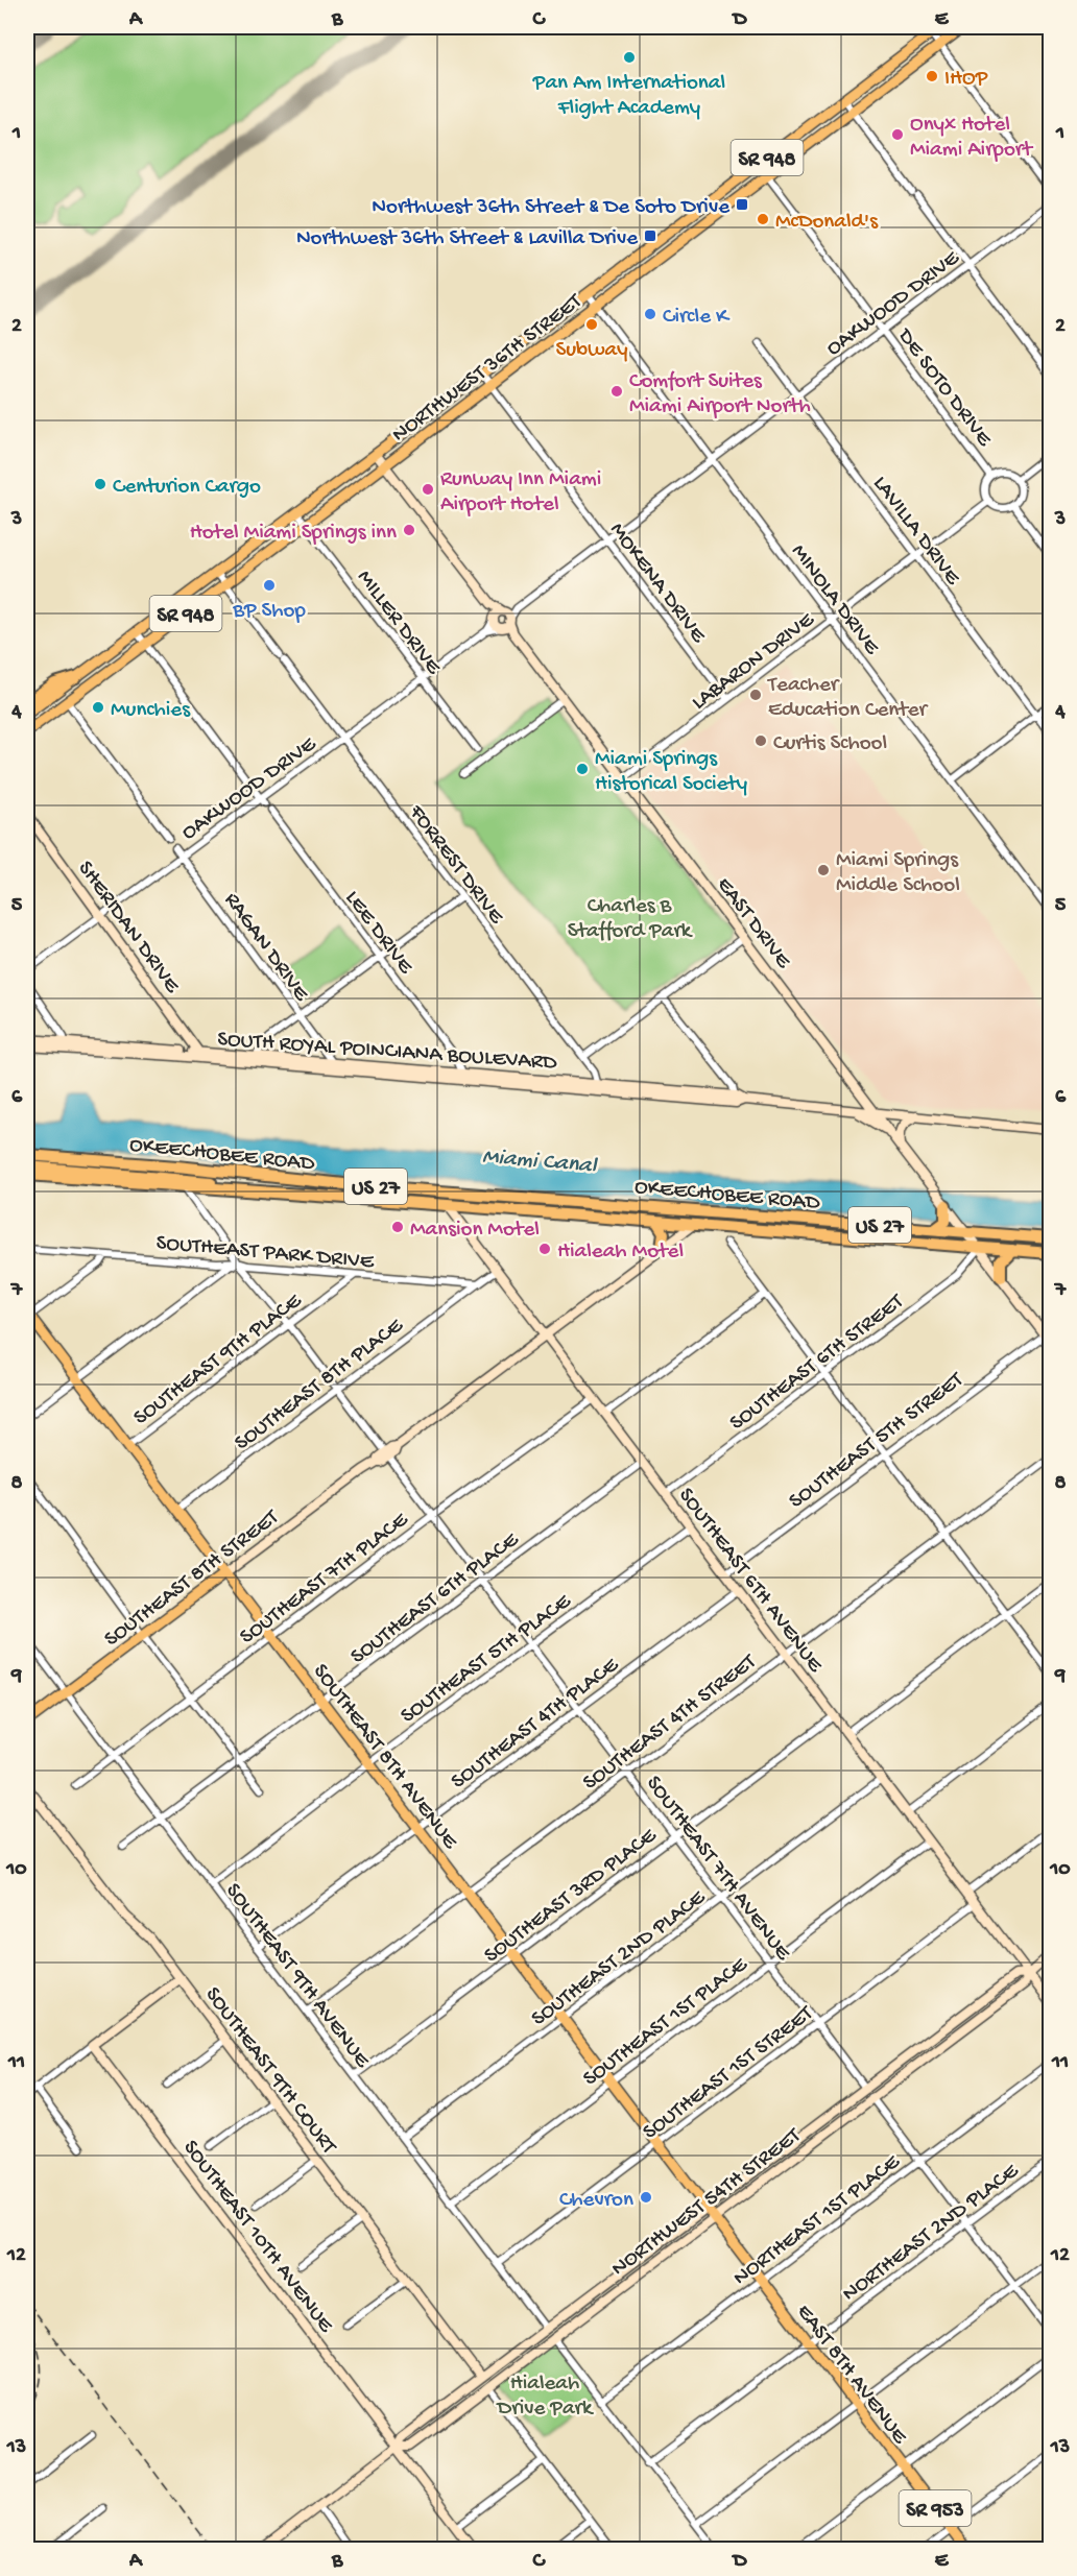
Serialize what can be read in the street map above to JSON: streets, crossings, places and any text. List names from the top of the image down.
{
  "streets": {
    "highway": ["OKEECHOBEE ROAD", "US 27"],
    "main road": [
      "SR 948",
      "NORTHWEST 36TH STREET",
      "SOUTHEAST 8TH STREET",
      "SOUTHEAST 8TH AVENUE",
      "EAST 8TH AVENUE",
      "SR 953"
    ],
    "street": [
      "OAKWOOD DRIVE",
      "DE SOTO DRIVE",
      "LAVILLA DRIVE",
      "MOKENA DRIVE",
      "MINOLA DRIVE",
      "MILLER DRIVE",
      "LABARON DRIVE",
      "FORREST DRIVE",
      "EAST DRIVE",
      "SHERIDAN DRIVE",
      "LEE DRIVE",
      "RAGAN DRIVE",
      "SOUTH ROYAL POINCIANA BOULEVARD",
      "SOUTHEAST PARK DRIVE",
      "SOUTHEAST 9TH PLACE",
      "SOUTHEAST 6TH STREET",
      "SOUTHEAST 8TH PLACE",
      "SOUTHEAST 5TH STREET",
      "SOUTHEAST 7TH PLACE",
      "SOUTHEAST 6TH AVENUE",
      "SOUTHEAST 6TH PLACE",
      "SOUTHEAST 5TH PLACE",
      "SOUTHEAST 4TH STREET",
      "SOUTHEAST 4TH PLACE",
      "SOUTHEAST 7TH AVENUE",
      "SOUTHEAST 3RD PLACE",
      "SOUTHEAST 2ND PLACE",
      "SOUTHEAST 9TH AVENUE",
      "SOUTHEAST 1ST PLACE",
      "SOUTHEAST 9TH COURT",
      "SOUTHEAST 1ST STREET",
      "NORTHWEST 54TH STREET",
      "NORTHEAST 1ST PLACE",
      "NORTHEAST 2ND PLACE",
      "SOUTHEAST 10TH AVENUE"
    ]
  },
  "crossings": [
    ["OAKWOOD DRIVE", "DE SOTO DRIVE"],
    ["OAKWOOD DRIVE", "LAVILLA DRIVE"],
    ["OAKWOOD DRIVE", "MOKENA DRIVE"],
    ["OAKWOOD DRIVE", "MINOLA DRIVE"],
    ["OAKWOOD DRIVE", "MILLER DRIVE"],
    ["OAKWOOD DRIVE", "FORREST DRIVE"],
    ["OAKWOOD DRIVE", "EAST DRIVE"],
    ["OAKWOOD DRIVE", "SHERIDAN DRIVE"],
    ["OAKWOOD DRIVE", "RAGAN DRIVE"],
    ["NORTHWEST 36TH STREET", "DE SOTO DRIVE"],
    ["NORTHWEST 36TH STREET", "MINOLA DRIVE"],
    ["NORTHWEST 36TH STREET", "MILLER DRIVE"],
    ["NORTHWEST 36TH STREET", "FORREST DRIVE"],
    ["NORTHWEST 36TH STREET", "EAST DRIVE"],
    ["DE SOTO DRIVE", "LABARON DRIVE"],
    ["LAVILLA DRIVE", "LABARON DRIVE"],
    ["MOKENA DRIVE", "LABARON DRIVE"],
    ["MINOLA DRIVE", "LABARON DRIVE"],
    ["LABARON DRIVE", "EAST DRIVE"],
    ["FORREST DRIVE", "SOUTH ROYAL POINCIANA BOULEVARD"],
    ["EAST DRIVE", "SOUTH ROYAL POINCIANA BOULEVARD"],
    ["EAST DRIVE", "OKEECHOBEE ROAD"],
    ["EAST DRIVE", "SOUTHEAST 6TH STREET"],
    ["EAST DRIVE", "SOUTHEAST 5TH STREET"],
    ["SHERIDAN DRIVE", "SOUTH ROYAL POINCIANA BOULEVARD"],
    ["LEE DRIVE", "SOUTH ROYAL POINCIANA BOULEVARD"],
    ["RAGAN DRIVE", "SOUTH ROYAL POINCIANA BOULEVARD"],
    ["OKEECHOBEE ROAD", "SOUTHEAST 6TH STREET"],
    ["OKEECHOBEE ROAD", "SOUTHEAST 8TH STREET"],
    ["OKEECHOBEE ROAD", "SOUTHEAST 6TH AVENUE"],
    ["OKEECHOBEE ROAD", "SOUTHEAST 7TH AVENUE"],
    ["SOUTHEAST PARK DRIVE", "SOUTHEAST 9TH PLACE"],
    ["SOUTHEAST PARK DRIVE", "SOUTHEAST 8TH PLACE"],
    ["SOUTHEAST PARK DRIVE", "SOUTHEAST 7TH AVENUE"],
    ["SOUTHEAST 9TH PLACE", "SOUTHEAST 8TH AVENUE"],
    ["SOUTHEAST 9TH PLACE", "SOUTHEAST 7TH AVENUE"],
    ["SOUTHEAST 6TH STREET", "SOUTHEAST 6TH AVENUE"],
    ["SOUTHEAST 8TH PLACE", "SOUTHEAST 8TH AVENUE"],
    ["SOUTHEAST 8TH PLACE", "SOUTHEAST 7TH AVENUE"],
    ["SOUTHEAST 5TH STREET", "SOUTHEAST 6TH AVENUE"],
    ["SOUTHEAST 8TH STREET", "SOUTHEAST 6TH AVENUE"],
    ["SOUTHEAST 8TH STREET", "SOUTHEAST 8TH AVENUE"],
    ["SOUTHEAST 8TH STREET", "SOUTHEAST 7TH AVENUE"],
    ["SOUTHEAST 8TH STREET", "SOUTHEAST 9TH AVENUE"],
    ["SOUTHEAST 7TH PLACE", "SOUTHEAST 6TH AVENUE"],
    ["SOUTHEAST 7TH PLACE", "SOUTHEAST 8TH AVENUE"],
    ["SOUTHEAST 7TH PLACE", "SOUTHEAST 7TH AVENUE"],
    ["SOUTHEAST 7TH PLACE", "SOUTHEAST 9TH AVENUE"],
    ["SOUTHEAST 6TH AVENUE", "SOUTHEAST 6TH PLACE"],
    ["SOUTHEAST 6TH AVENUE", "SOUTHEAST 5TH PLACE"],
    ["SOUTHEAST 6TH AVENUE", "SOUTHEAST 4TH STREET"],
    ["SOUTHEAST 6TH AVENUE", "SOUTHEAST 4TH PLACE"],
    ["SOUTHEAST 6TH AVENUE", "SOUTHEAST 3RD PLACE"],
    ["SOUTHEAST 6TH AVENUE", "SOUTHEAST 2ND PLACE"],
    ["SOUTHEAST 6TH AVENUE", "SOUTHEAST 1ST PLACE"],
    ["SOUTHEAST 6TH AVENUE", "SOUTHEAST 1ST STREET"],
    ["SOUTHEAST 6TH AVENUE", "NORTHWEST 54TH STREET"],
    ["SOUTHEAST 6TH PLACE", "SOUTHEAST 8TH AVENUE"],
    ["SOUTHEAST 6TH PLACE", "SOUTHEAST 7TH AVENUE"],
    ["SOUTHEAST 6TH PLACE", "SOUTHEAST 9TH AVENUE"],
    ["SOUTHEAST 5TH PLACE", "SOUTHEAST 8TH AVENUE"],
    ["SOUTHEAST 5TH PLACE", "SOUTHEAST 7TH AVENUE"],
    ["SOUTHEAST 5TH PLACE", "SOUTHEAST 9TH AVENUE"],
    ["SOUTHEAST 4TH STREET", "SOUTHEAST 8TH AVENUE"],
    ["SOUTHEAST 4TH STREET", "SOUTHEAST 7TH AVENUE"],
    ["SOUTHEAST 4TH STREET", "SOUTHEAST 9TH AVENUE"],
    ["SOUTHEAST 4TH PLACE", "SOUTHEAST 8TH AVENUE"],
    ["SOUTHEAST 4TH PLACE", "SOUTHEAST 7TH AVENUE"],
    ["SOUTHEAST 4TH PLACE", "SOUTHEAST 9TH AVENUE"],
    ["SOUTHEAST 8TH AVENUE", "SOUTHEAST 3RD PLACE"],
    ["SOUTHEAST 8TH AVENUE", "SOUTHEAST 2ND PLACE"],
    ["SOUTHEAST 8TH AVENUE", "SOUTHEAST 1ST PLACE"],
    ["SOUTHEAST 8TH AVENUE", "SOUTHEAST 1ST STREET"],
    ["SOUTHEAST 8TH AVENUE", "NORTHWEST 54TH STREET"],
    ["SOUTHEAST 8TH AVENUE", "EAST 8TH AVENUE"],
    ["SOUTHEAST 8TH AVENUE", "SR 953"],
    ["SOUTHEAST 7TH AVENUE", "SOUTHEAST 3RD PLACE"],
    ["SOUTHEAST 7TH AVENUE", "SOUTHEAST 2ND PLACE"],
    ["SOUTHEAST 7TH AVENUE", "SOUTHEAST 1ST PLACE"],
    ["SOUTHEAST 7TH AVENUE", "SOUTHEAST 1ST STREET"],
    ["SOUTHEAST 7TH AVENUE", "NORTHWEST 54TH STREET"],
    ["SOUTHEAST 3RD PLACE", "SOUTHEAST 9TH AVENUE"],
    ["SOUTHEAST 2ND PLACE", "SOUTHEAST 9TH AVENUE"],
    ["SOUTHEAST 9TH AVENUE", "SOUTHEAST 1ST PLACE"],
    ["SOUTHEAST 9TH AVENUE", "SOUTHEAST 1ST STREET"],
    ["SOUTHEAST 9TH AVENUE", "NORTHWEST 54TH STREET"],
    ["SOUTHEAST 9TH COURT", "NORTHWEST 54TH STREET"],
    ["NORTHWEST 54TH STREET", "SOUTHEAST 10TH AVENUE"],
    ["NORTHWEST 54TH STREET", "EAST 8TH AVENUE"],
    ["NORTHEAST 1ST PLACE", "EAST 8TH AVENUE"],
    ["NORTHEAST 2ND PLACE", "EAST 8TH AVENUE"]
  ],
  "water": ["Miami Canal"],
  "parks": ["Charles B Stafford Park", "Hialeah Drive Park"],
  "places": {
    "other": [
      "Pan Am International Flight Academy",
      "IHOP",
      "Onyx Hotel Miami Airport",
      "McDonald's",
      "Circle K",
      "Subway",
      "Comfort Suites Miami Airport North",
      "Centurion Cargo",
      "Runway Inn Miami Airport Hotel",
      "Hotel Miami Springs inn",
      "BP Shop",
      "Teacher Education Center",
      "Munchies",
      "Curtis School",
      "Miami Springs Historical Society",
      "Miami Springs Middle School",
      "Mansion Motel",
      "Hialeah Motel",
      "Chevron"
    ],
    "transit": ["Northwest 36th Street & De Soto Drive", "Northwest 36th Street & Lavilla Drive"]
  },
  "grid": {
    "columns": [
      "A",
      "B",
      "C",
      "D",
      "E"
    ],
    "rows": [
      "1",
      "2",
      "3",
      "4",
      "5",
      "6",
      "7",
      "8",
      "9",
      "10",
      "11",
      "12",
      "13"
    ]
  }
}
